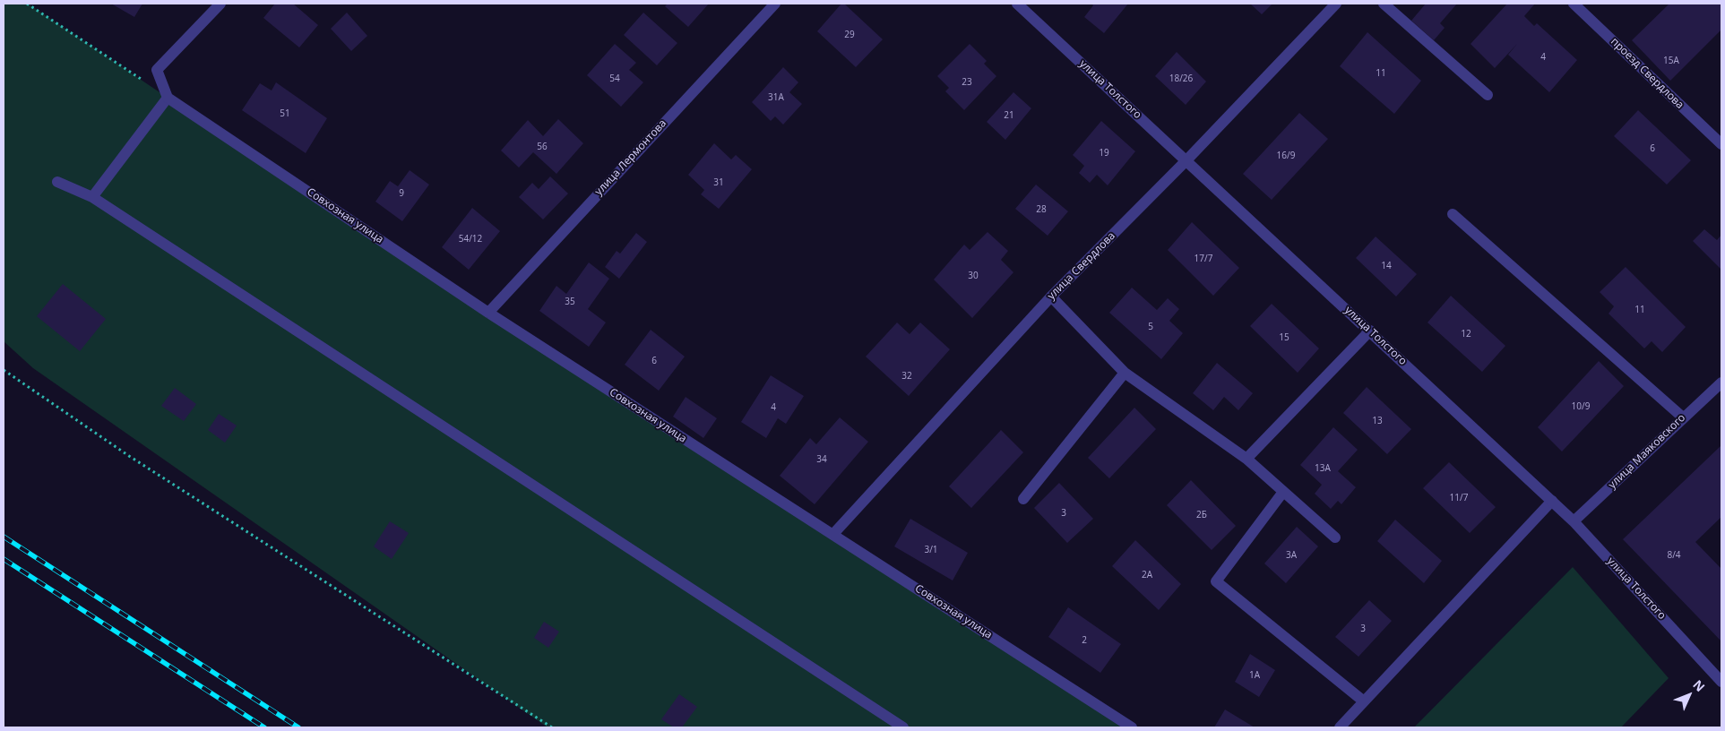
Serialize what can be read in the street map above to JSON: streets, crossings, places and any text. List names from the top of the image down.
{
  "streets": {
    "street": [
      "проезд Свердлова",
      "улица Толстого",
      "улица Лермонтова",
      "Совхозная улица",
      "улица Свердлова",
      "улица Маяковского"
    ]
  },
  "crossings": [
    ["улица Толстого", "улица Свердлова"],
    ["улица Толстого", "улица Маяковского"],
    ["улица Лермонтова", "Совхозная улица"],
    ["Совхозная улица", "улица Свердлова"]
  ],
  "house_numbers": [
    "29",
    "4",
    "15А",
    "11",
    "54",
    "18/26",
    "23",
    "31А",
    "51",
    "21",
    "56",
    "6",
    "19",
    "16/9",
    "31",
    "9",
    "28",
    "54/12",
    "17/7",
    "14",
    "30",
    "35",
    "11",
    "5",
    "12",
    "15",
    "6",
    "32",
    "10/9",
    "4",
    "13",
    "34",
    "13А",
    "11/7",
    "3",
    "2Б",
    "3/1",
    "3А",
    "8/4",
    "2А",
    "3",
    "2",
    "1А"
  ],
  "north": "top right"
}
